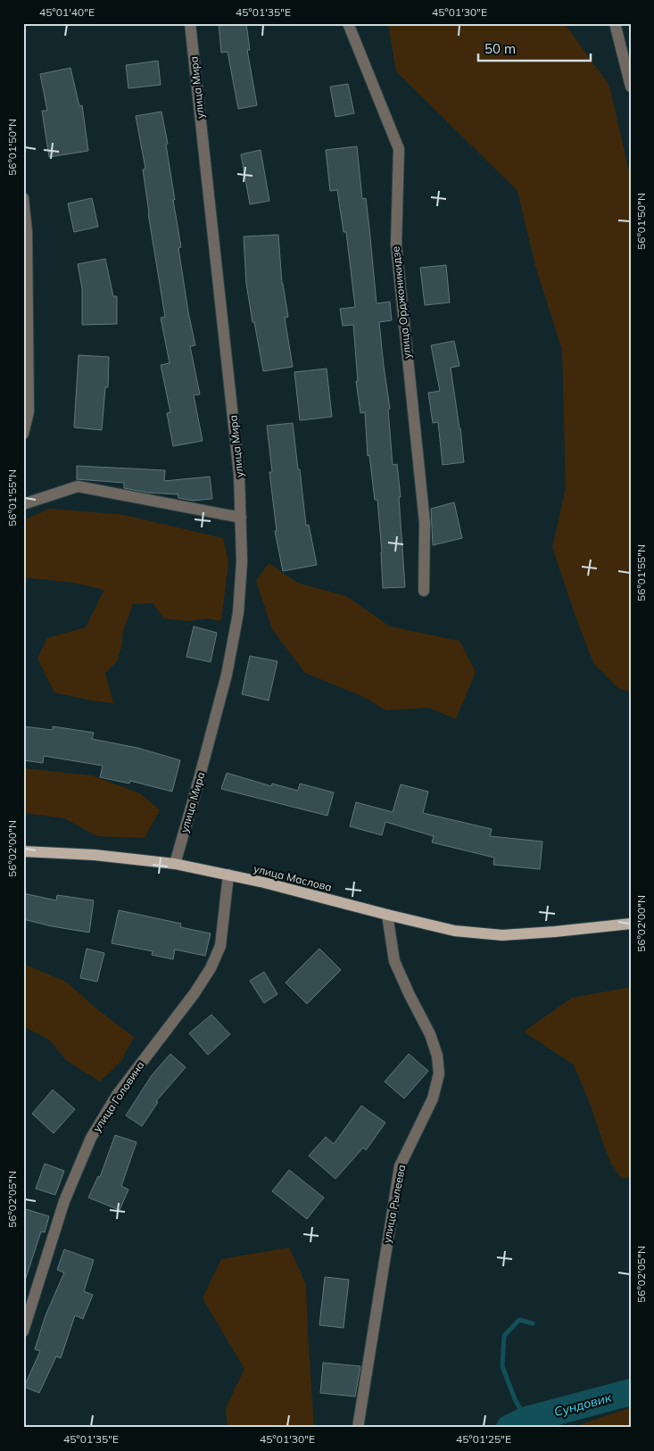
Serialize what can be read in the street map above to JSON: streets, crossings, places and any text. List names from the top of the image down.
{
  "streets": {
    "main road": ["улица Маслова"],
    "street": [
      "улица Мира",
      "улица Орджоникидзе",
      "улица Головина",
      "улица Рылеева"
    ]
  },
  "crossings": [
    ["улица Мира", "улица Маслова"],
    ["улица Маслова", "улица Головина"],
    ["улица Маслова", "улица Рылеева"]
  ],
  "water": ["Сундовик"],
  "scale_bar": "50 m",
  "coordinates": [
    "45°01'40\"E",
    "45°01'35\"E",
    "45°01'30\"E",
    "56°01'50\"N",
    "56°01'55\"N",
    "56°02'00\"N",
    "56°02'05\"N",
    "45°01'25\"E"
  ]
}
